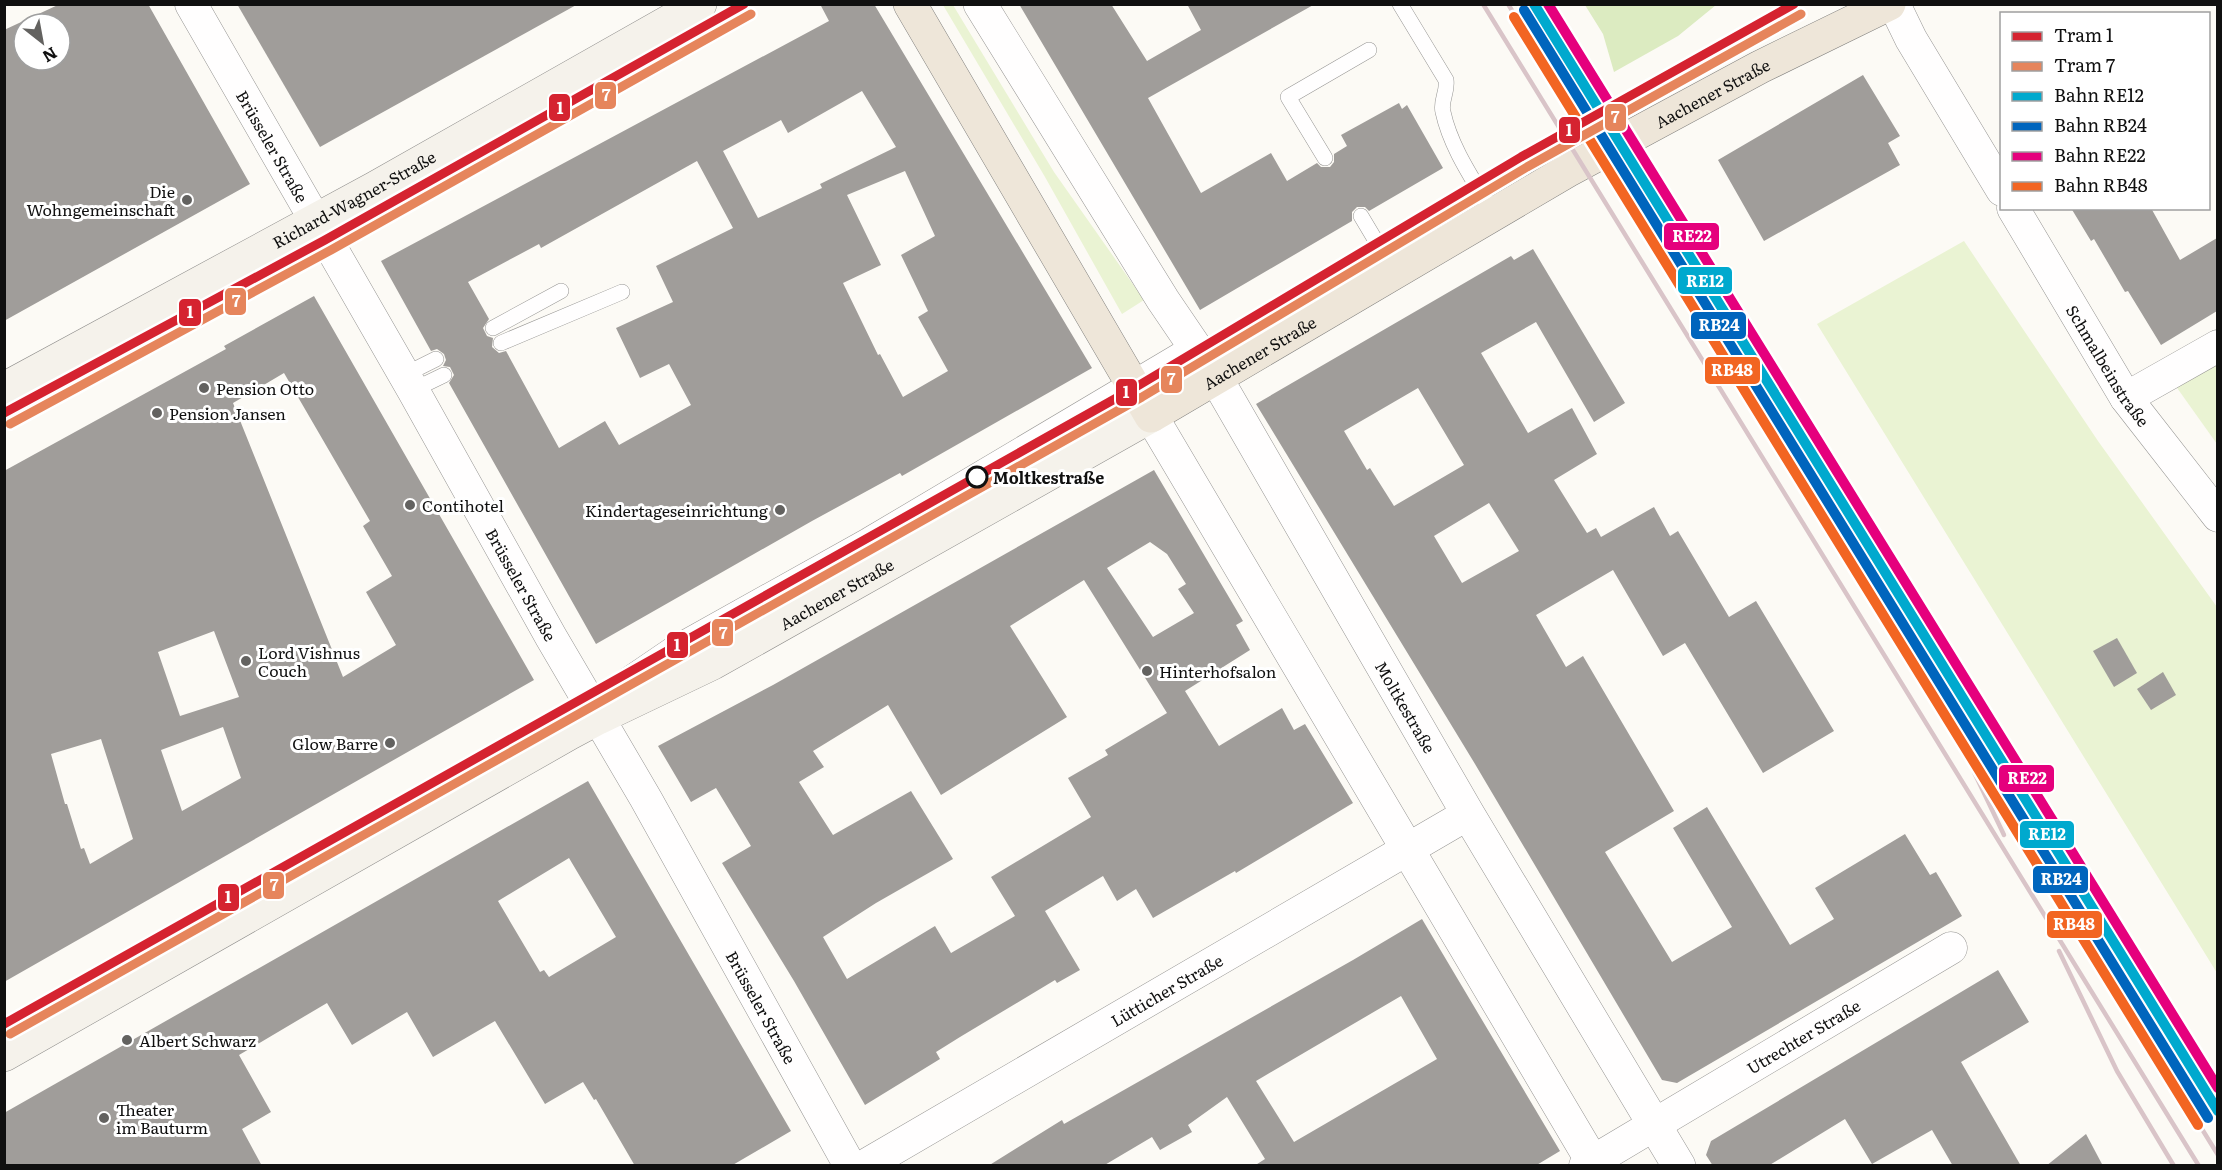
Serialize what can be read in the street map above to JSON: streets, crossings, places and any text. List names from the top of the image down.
{
  "streets": {
    "main road": ["Aachener Straße", "Richard-Wagner-Straße"],
    "street": [
      "Brüsseler Straße",
      "Schmalbeinstraße",
      "Moltkestraße",
      "Lütticher Straße",
      "Utrechter Straße"
    ]
  },
  "crossings": [
    ["Aachener Straße", "Brüsseler Straße"],
    ["Aachener Straße", "Moltkestraße"],
    ["Brüsseler Straße", "Richard-Wagner-Straße"],
    ["Moltkestraße", "Lütticher Straße"],
    ["Moltkestraße", "Utrechter Straße"]
  ],
  "places": [
    "Die Wohngemeinschaft",
    "Pension Otto",
    "Pension Jansen",
    "Moltkestraße",
    "Contihotel",
    "Kindertageseinrichtung",
    "Lord Vishnus Couch",
    "Hinterhofsalon",
    "Glow Barre",
    "Albert Schwarz",
    "Theater im Bauturm"
  ],
  "lines": [
    "tram line 1",
    "rail line RE12",
    "rail line RE22",
    "rail line RB24",
    "tram line 7",
    "rail line RB48"
  ],
  "legend": [
    "Tram 1",
    "Tram 7",
    "Bahn RE12",
    "Bahn RB24",
    "Bahn RE22",
    "Bahn RB48"
  ],
  "north": "bottom right"
}
